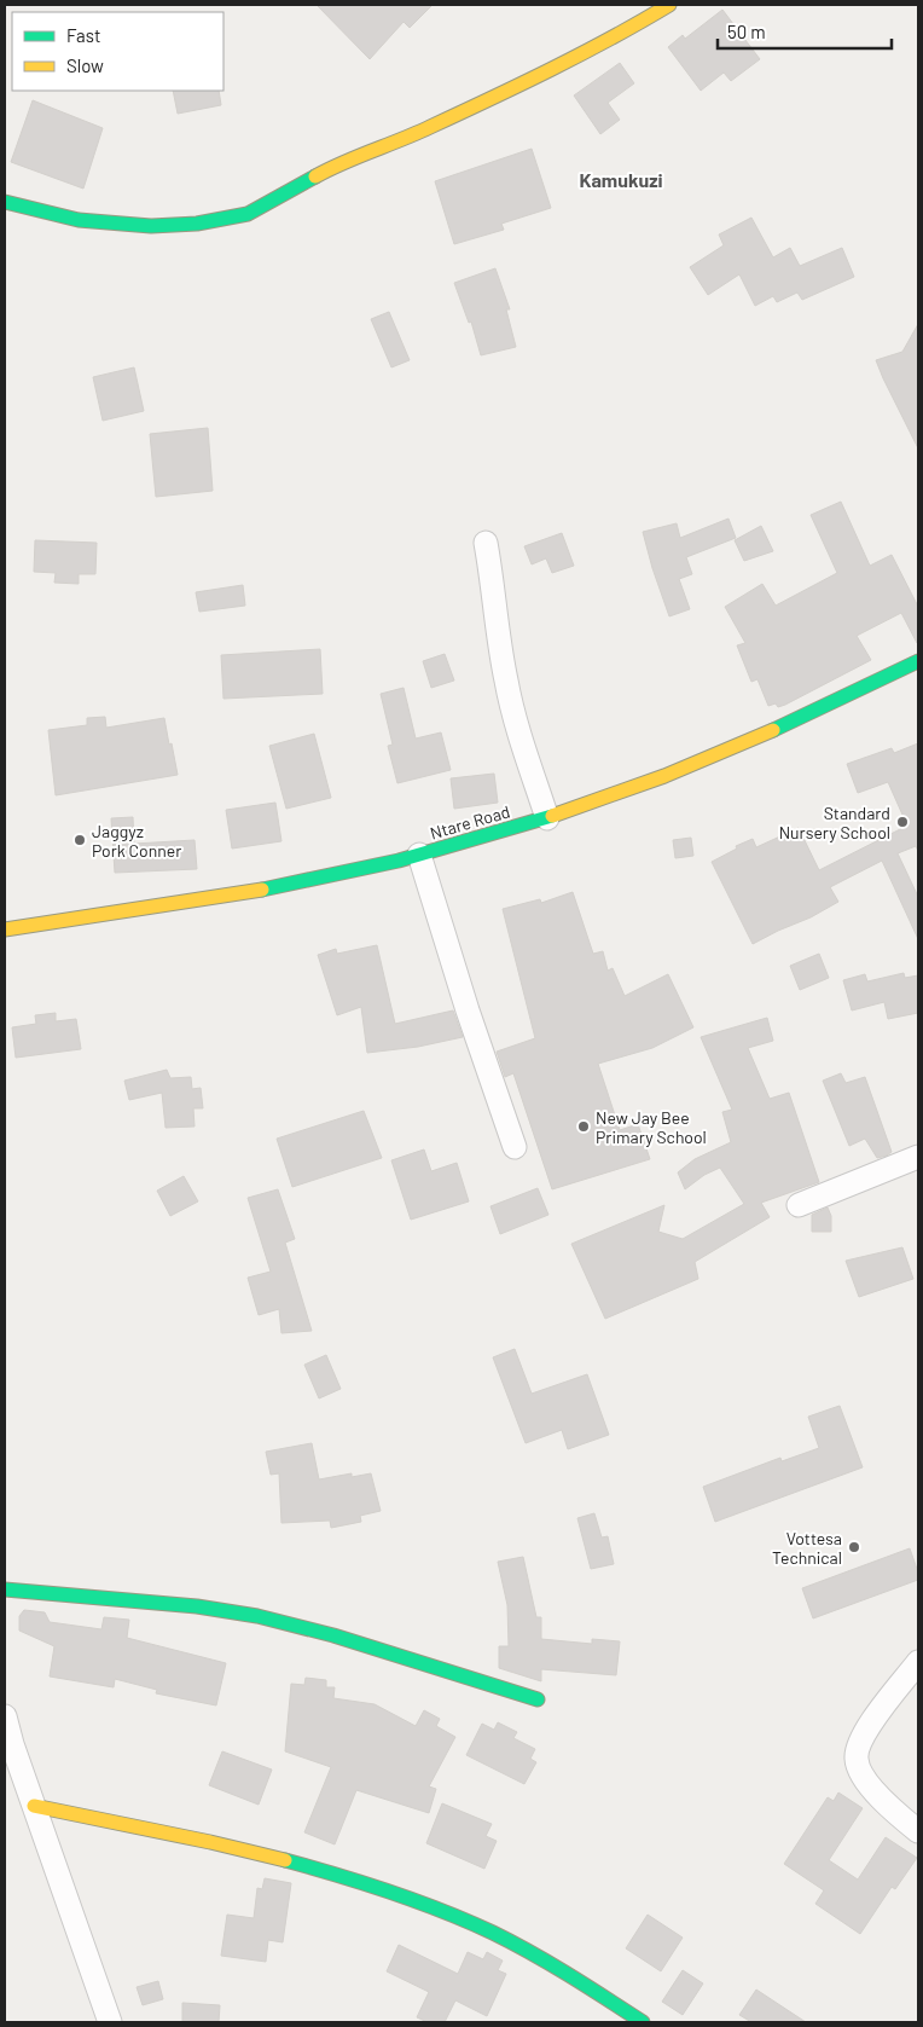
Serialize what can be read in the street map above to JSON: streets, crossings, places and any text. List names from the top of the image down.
{
  "streets": {
    "street": ["Ntare Road"]
  },
  "districts": ["Kamukuzi"],
  "places": [
    "Standard Nursery School",
    "Jaggyz Pork Conner",
    "New Jay Bee Primary School",
    "Vottesa Technical"
  ],
  "legend": ["Fast", "Slow"],
  "scale_bar": "50 m"
}
